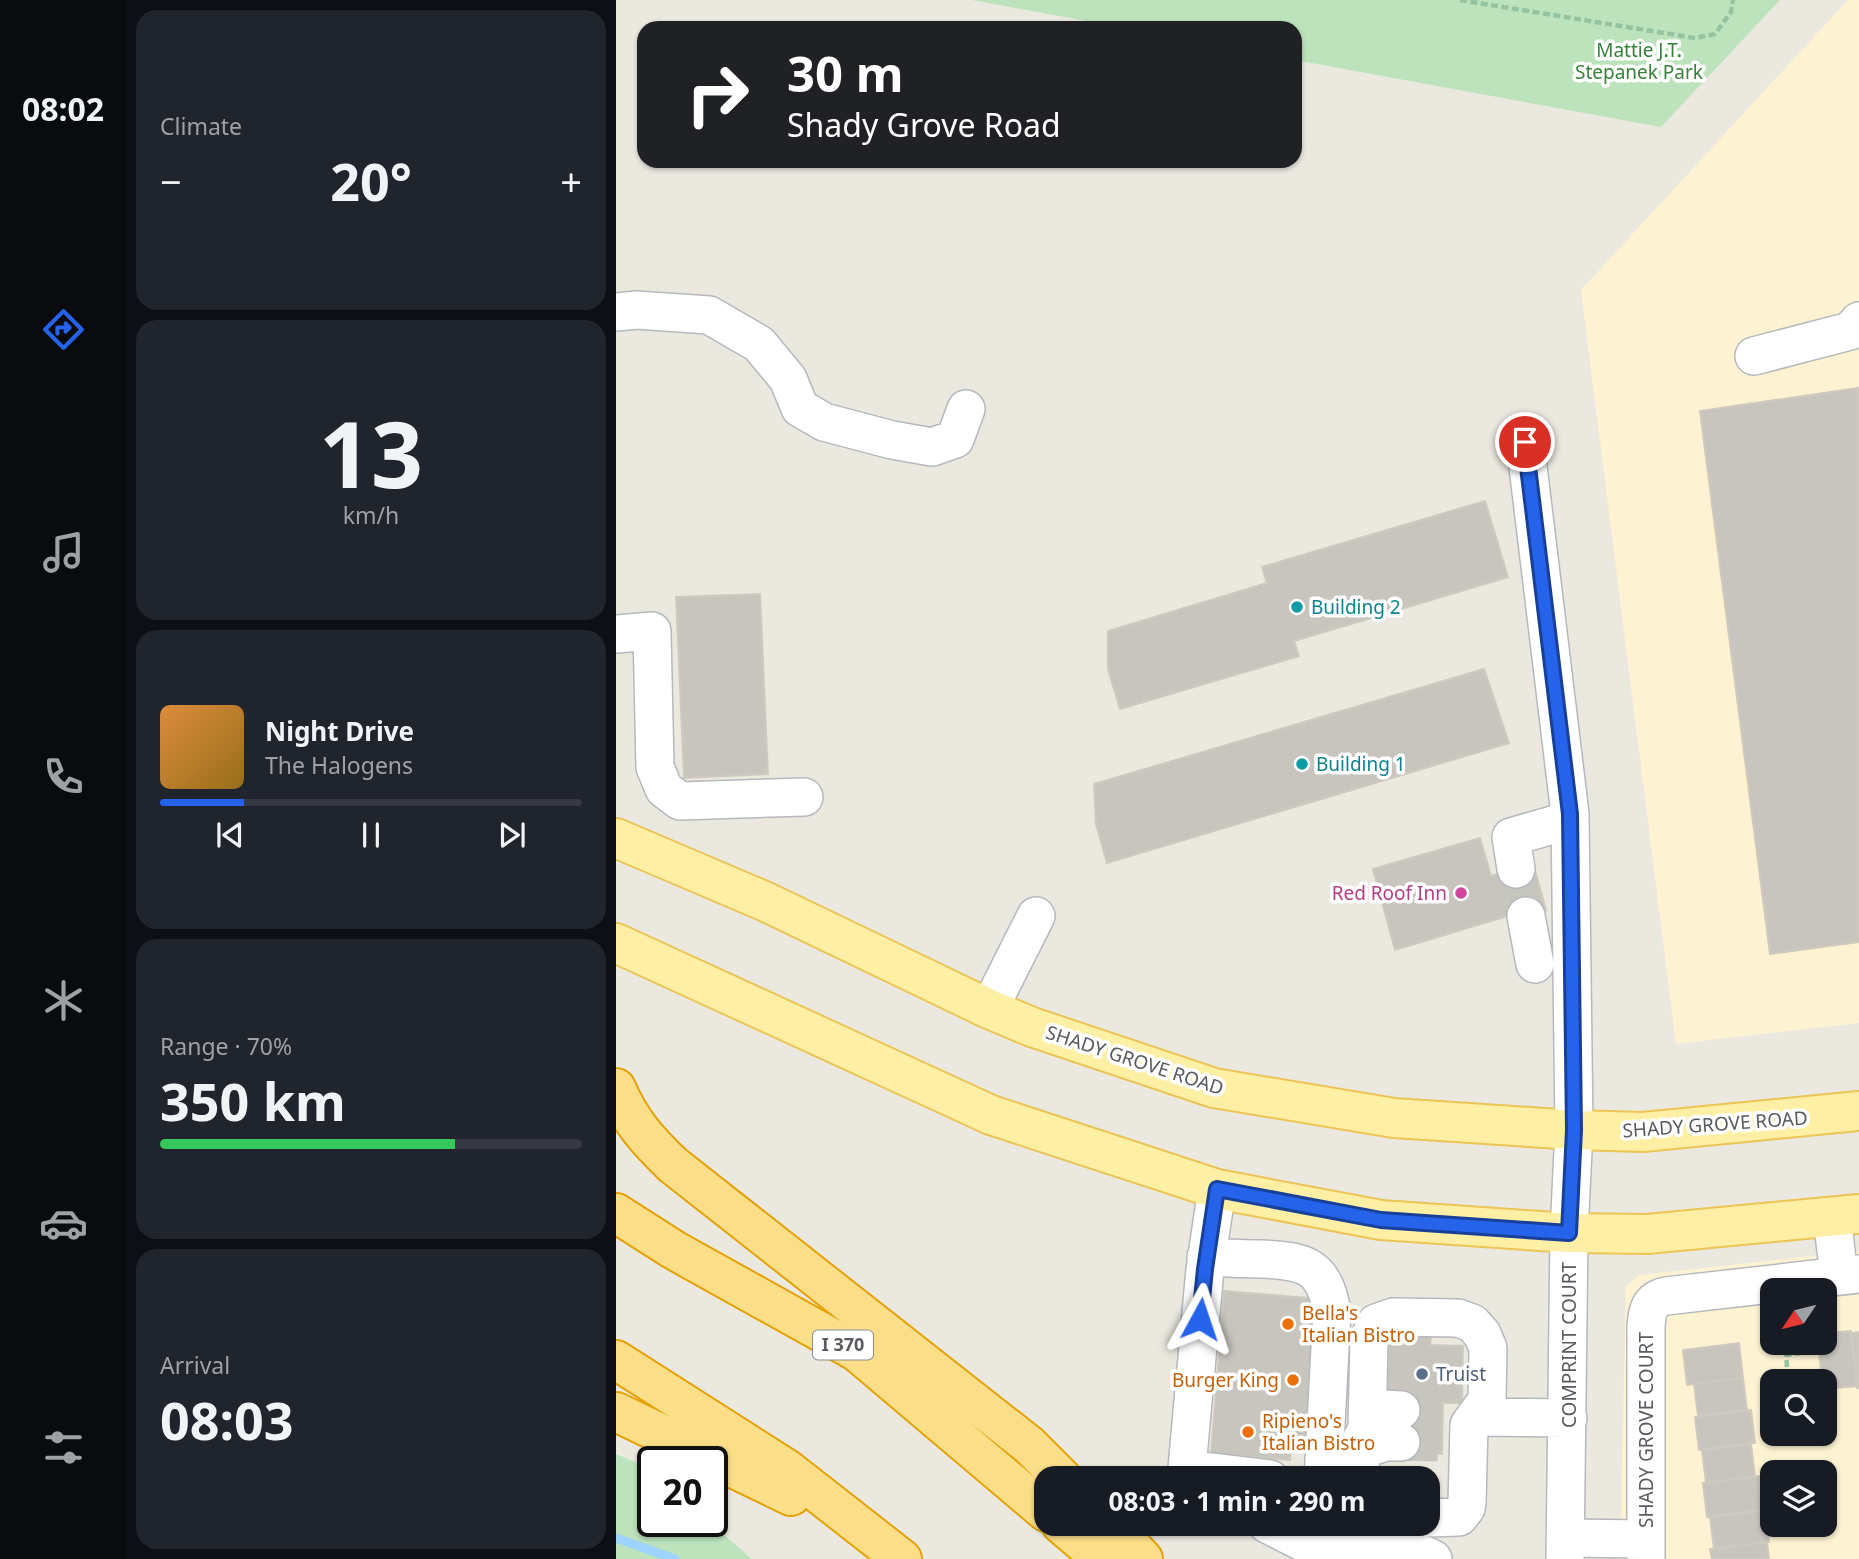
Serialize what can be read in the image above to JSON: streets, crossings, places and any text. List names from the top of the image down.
{
  "streets": {
    "highway": ["I 370"],
    "main road": ["SHADY GROVE ROAD"],
    "street": ["COMPRINT COURT", "SHADY GROVE COURT"]
  },
  "crossings": [
    ["SHADY GROVE ROAD", "COMPRINT COURT"]
  ],
  "parks": ["Mattie J.T. Stepanek Park"],
  "places": [
    "Building 2",
    "Building 1",
    "Red Roof Inn",
    "Bella's Italian Bistro",
    "Truist",
    "Burger King",
    "Ripieno's Italian Bistro"
  ],
  "north": "bottom left",
  "page": {
    "tabs": "08:02",
    "tile": [
      "Climate",
      ["13", "km/h"],
      ["Range · 70%", "350 km"],
      ["Arrival", "08:03"]
    ],
    "turn": ["30 m", "Shady Grove Road"],
    "heat": ["−", "20°", "+"],
    "song": ["Night Drive", "The Halogens"],
    "limit": "20",
    "trip": "08:03 · 1 min · 290 m"
  }
}
